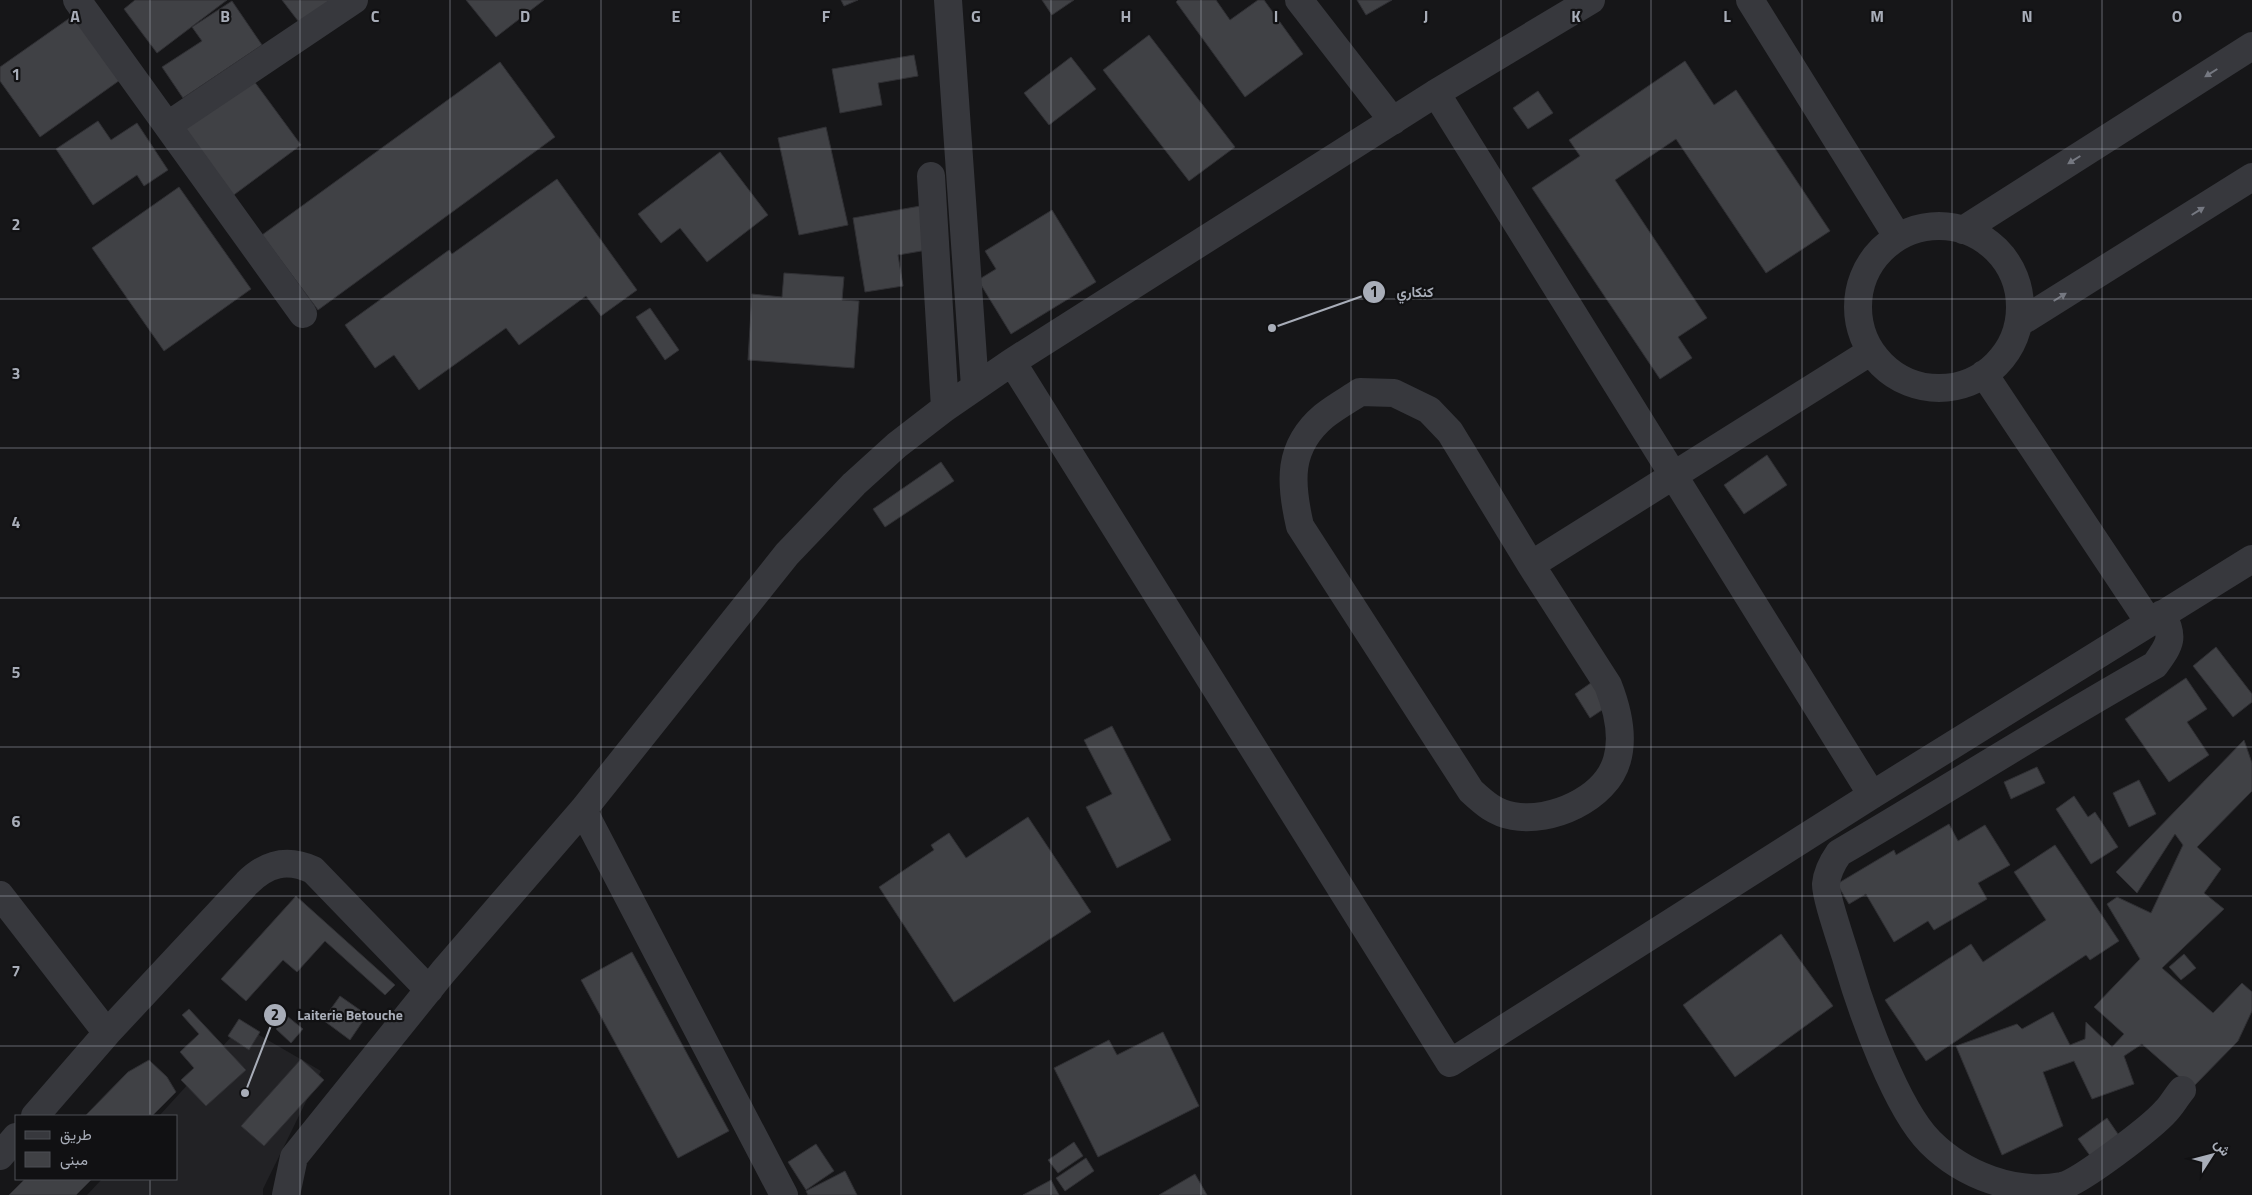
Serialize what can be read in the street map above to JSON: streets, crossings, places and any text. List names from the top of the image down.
{
  "places": ["كنكاري", "Laiterie Betouche"],
  "legend": ["طريق", "مبنى"],
  "north": "top right",
  "grid": {
    "columns": [
      "A",
      "B",
      "C",
      "D",
      "E",
      "F",
      "G",
      "H",
      "I",
      "J",
      "K",
      "L",
      "M",
      "N",
      "O"
    ],
    "rows": [
      "1",
      "2",
      "3",
      "4",
      "5",
      "6",
      "7"
    ]
  }
}
